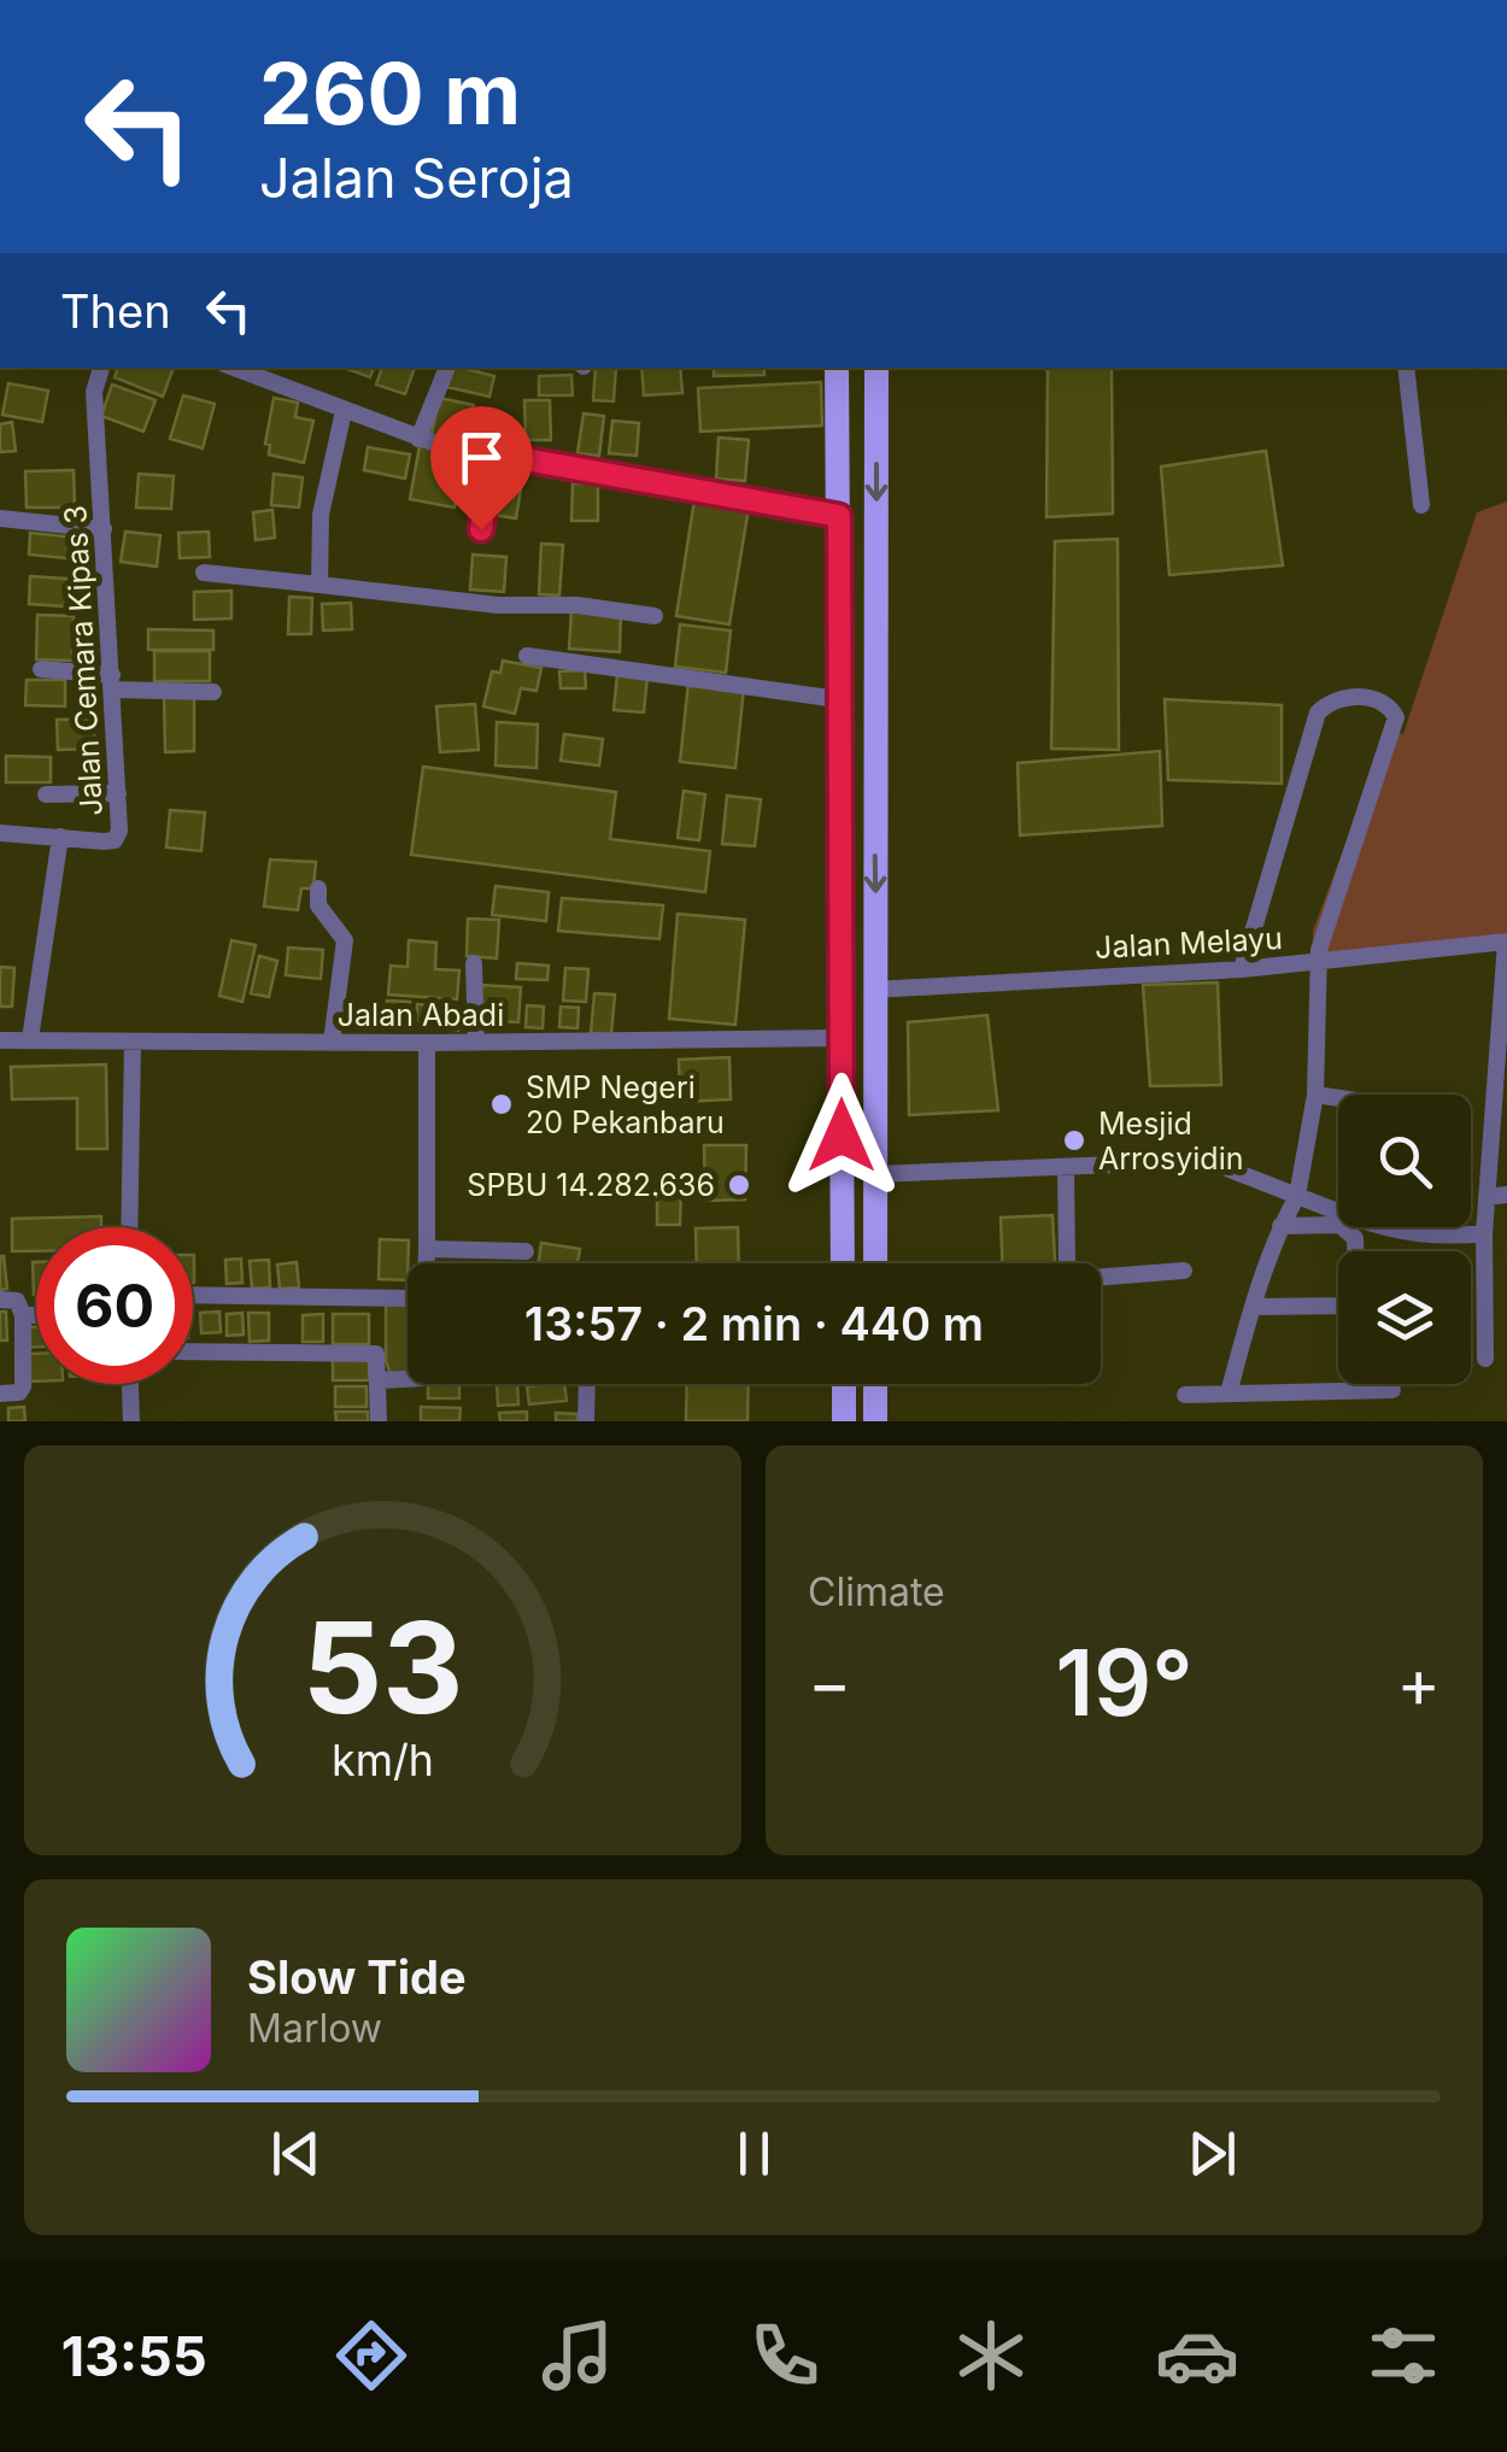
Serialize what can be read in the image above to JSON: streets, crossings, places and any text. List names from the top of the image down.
{
  "streets": {
    "street": ["Jalan Cemara Kipas 3", "Jalan Melayu", "Jalan Abadi"]
  },
  "places": ["SMP Negeri 20 Pekanbaru", "Mesjid Arrosyidin", "SPBU 14.282.636"],
  "page": {
    "turn": ["260 m", "Jalan Seroja"],
    "then": "Then",
    "limit": "60",
    "trip": "13:57 · 2 min · 440 m",
    "tile": "Climate",
    "heat": ["−", "19°", "+"],
    "song": ["Slow Tide", "Marlow"],
    "tabs": "13:55",
    "gauge": ["53", "km/h"]
  }
}
